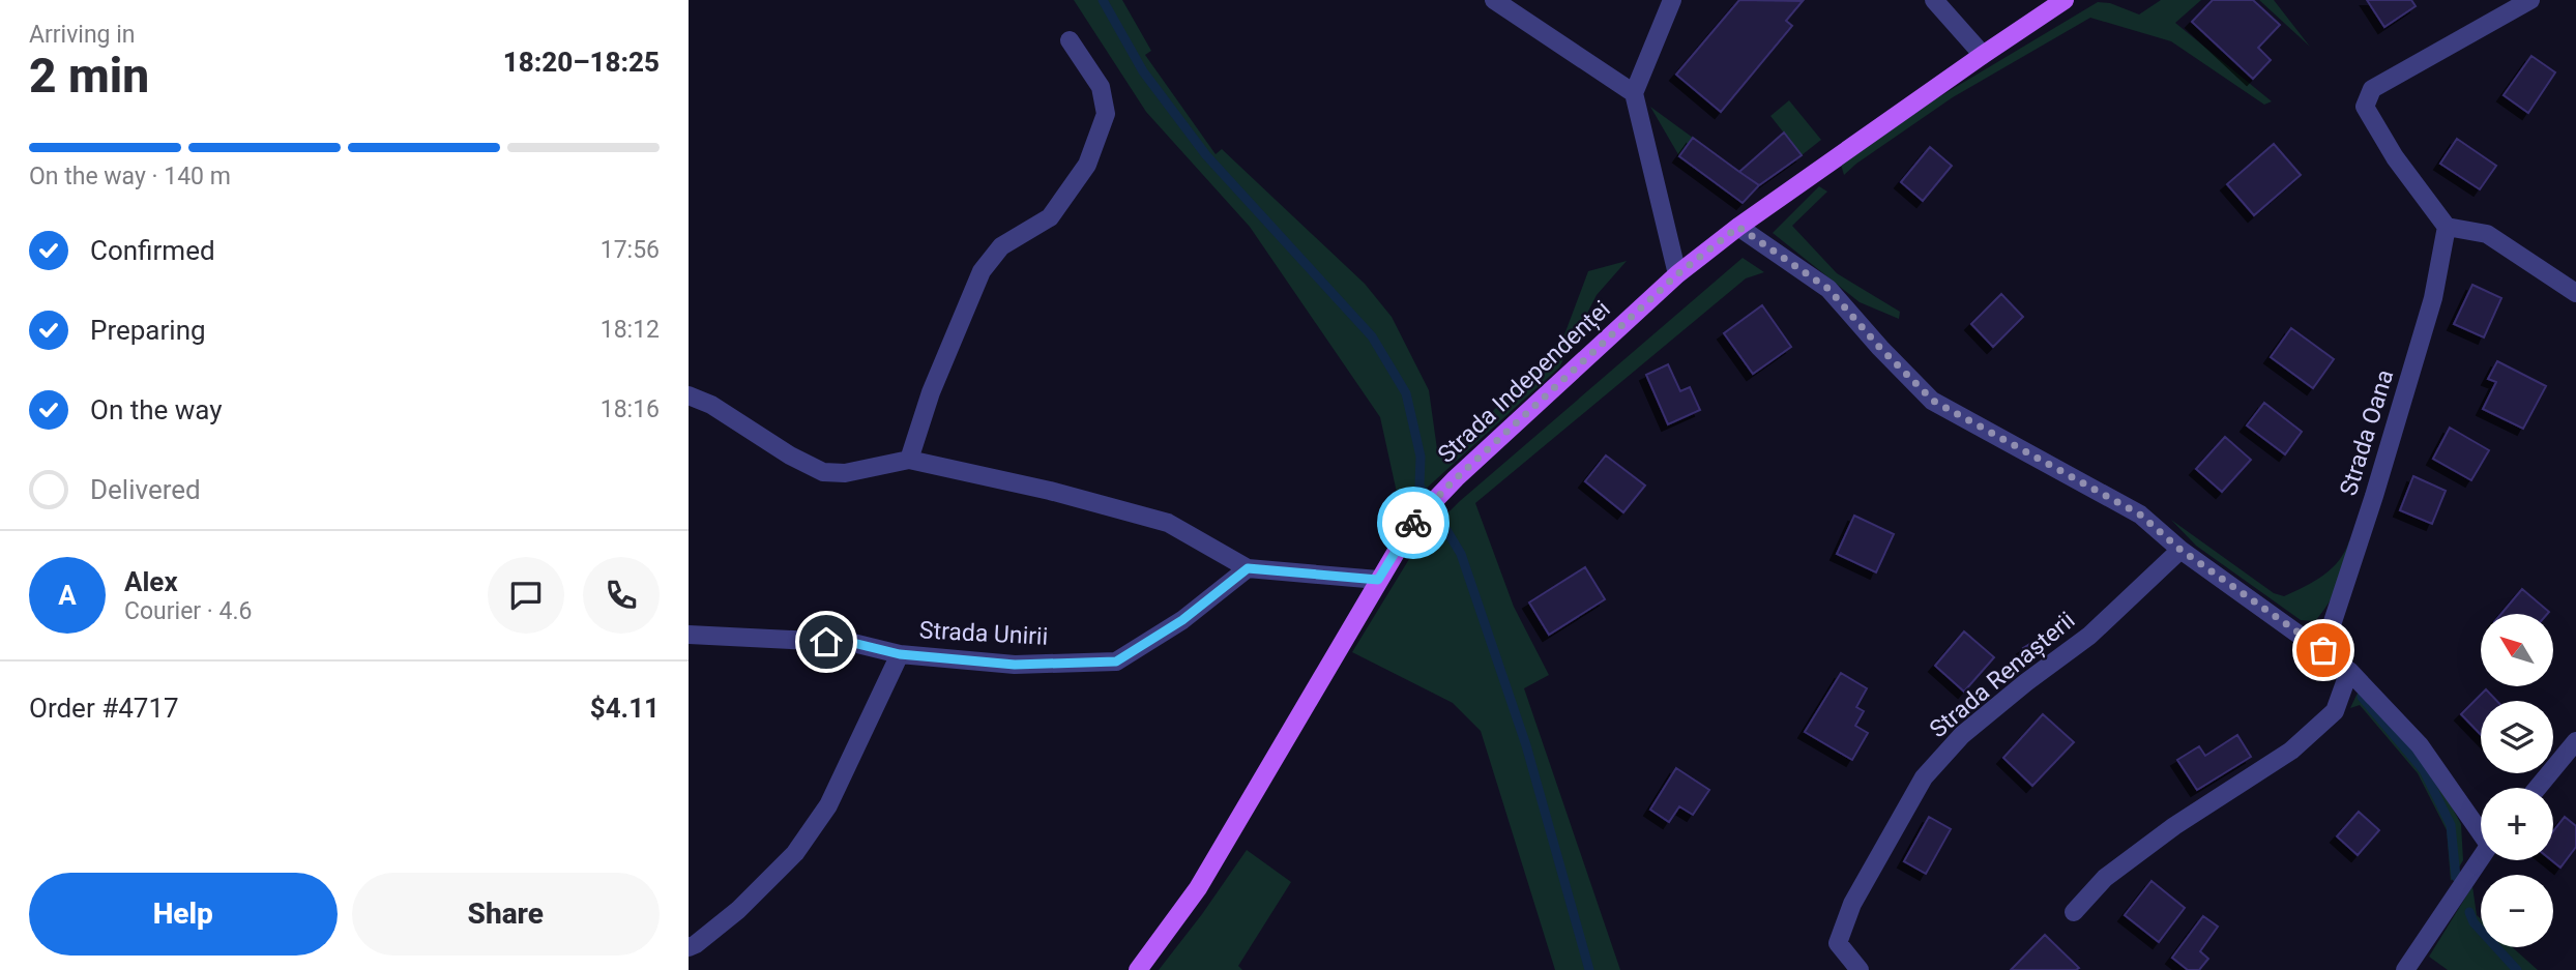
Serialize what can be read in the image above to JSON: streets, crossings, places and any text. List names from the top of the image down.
{
  "streets": {
    "main road": ["Strada Independenței"],
    "street": ["Strada Oana", "Strada Unirii", "Strada Renașterii"]
  },
  "north": "top left",
  "page": {
    "heading": ["2 min", "Arriving in", "18:20–18:25"],
    "panel": [
      "Alex",
      "Courier · 4.6",
      "Order #4717",
      "$4.11"
    ],
    "bar": "On the way · 140 m",
    "list": [
      ["Confirmed", "17:56"],
      ["Preparing", "18:12"],
      ["On the way", "18:16"],
      "Delivered"
    ],
    "round": "A",
    "map_buttons": ["+", "−"],
    "buttons": ["Help", "Share"]
  }
}
